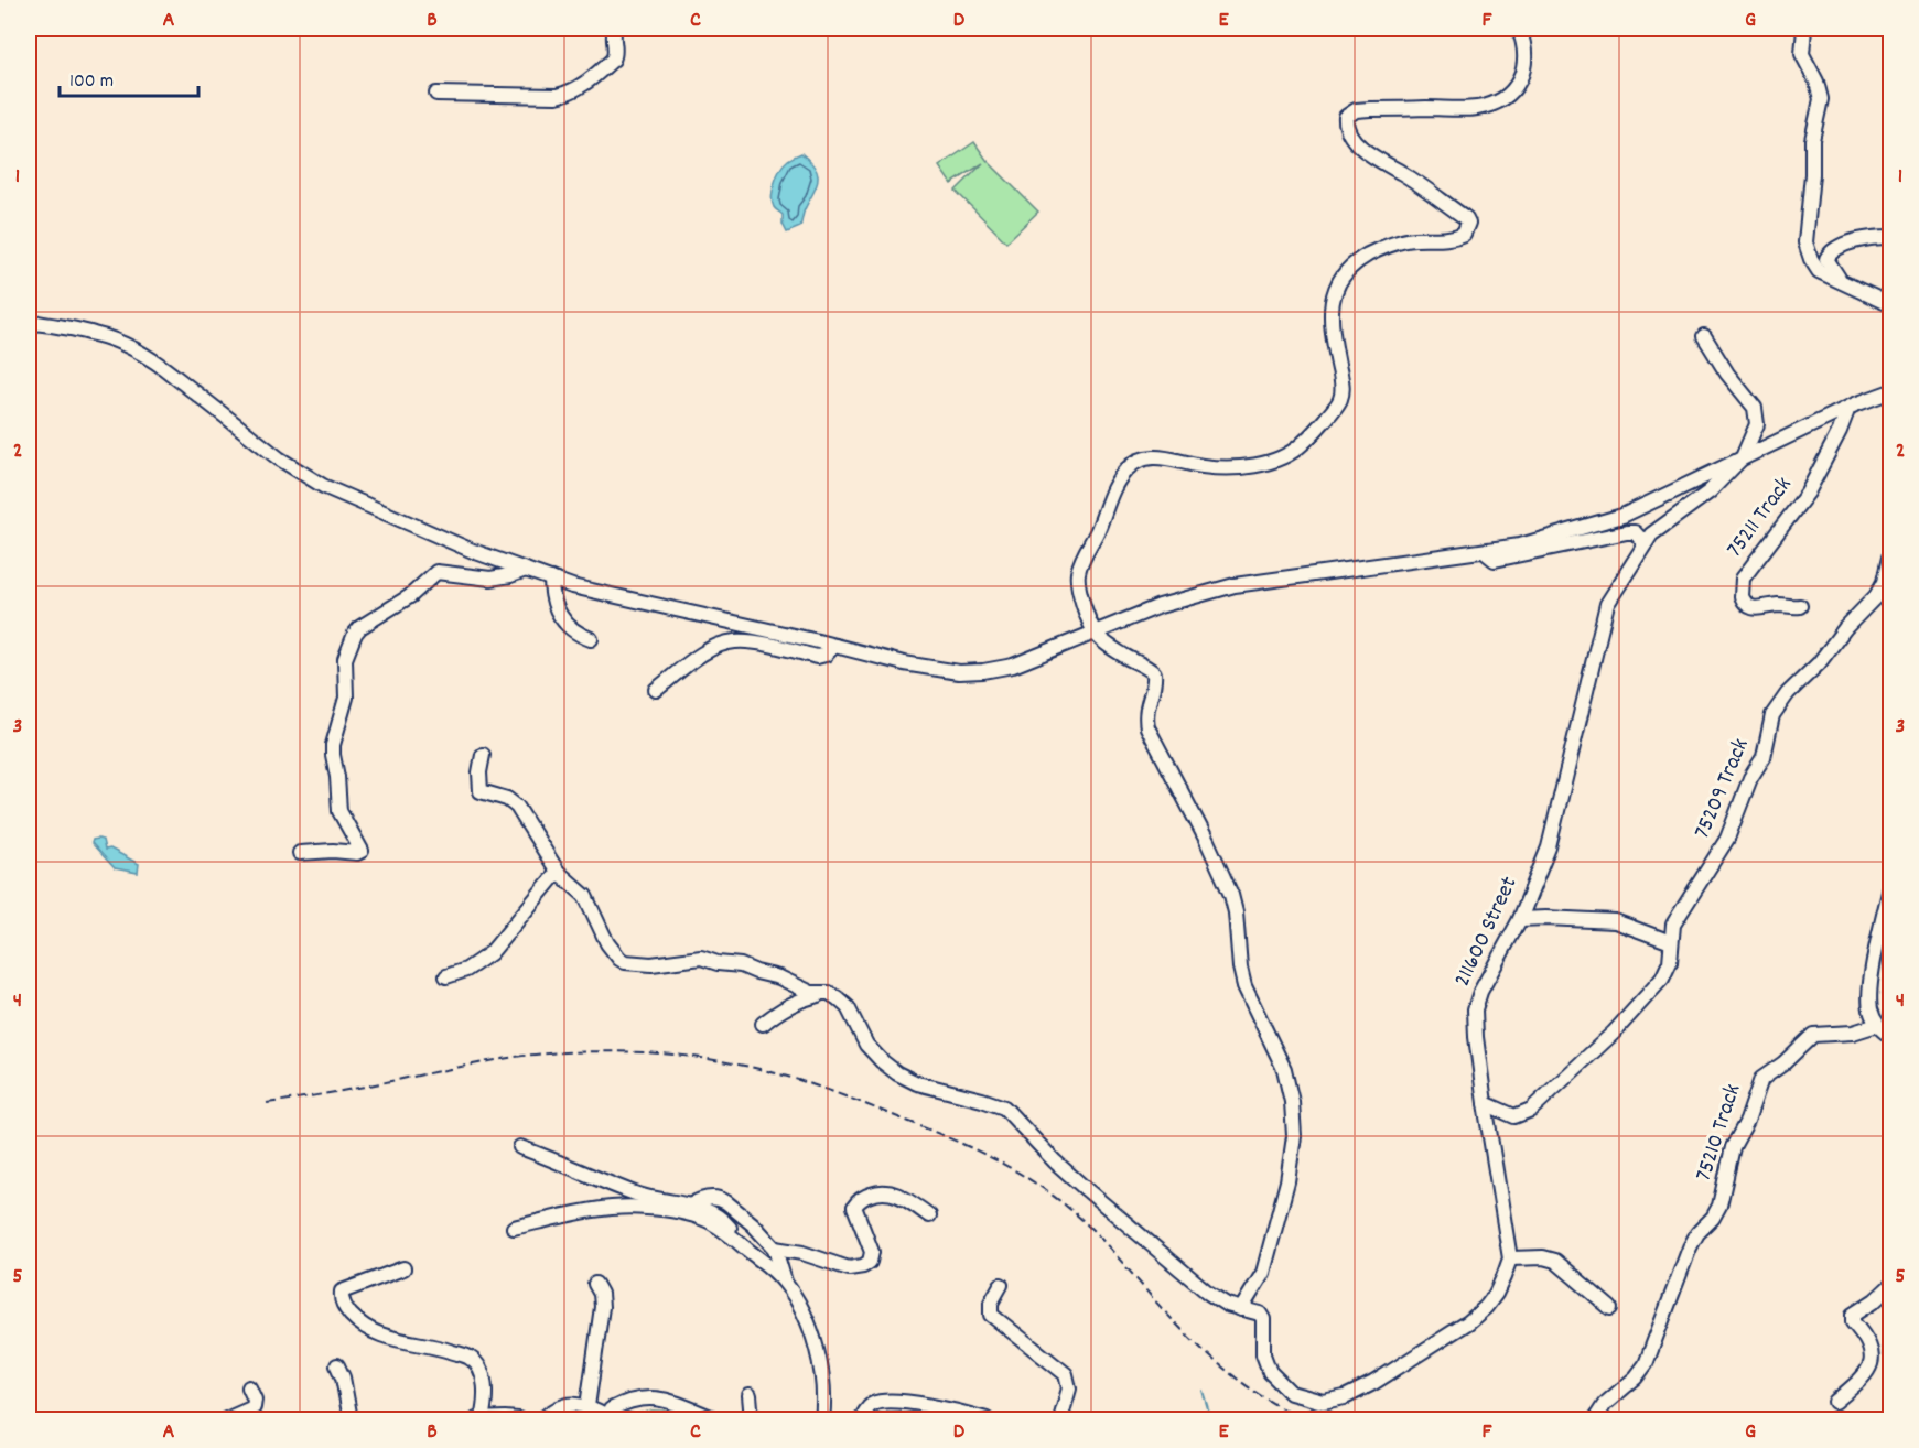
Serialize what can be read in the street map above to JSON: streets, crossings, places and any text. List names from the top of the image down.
{
  "streets": {
    "street": [
      "75211 Track",
      "75209 Track",
      "211600 Street",
      "75210 Track"
    ]
  },
  "crossings": [
    ["75209 Track", "211600 Street"]
  ],
  "scale_bar": "100 m",
  "grid": {
    "columns": [
      "A",
      "B",
      "C",
      "D",
      "E",
      "F",
      "G"
    ],
    "rows": [
      "1",
      "2",
      "3",
      "4",
      "5"
    ]
  }
}
